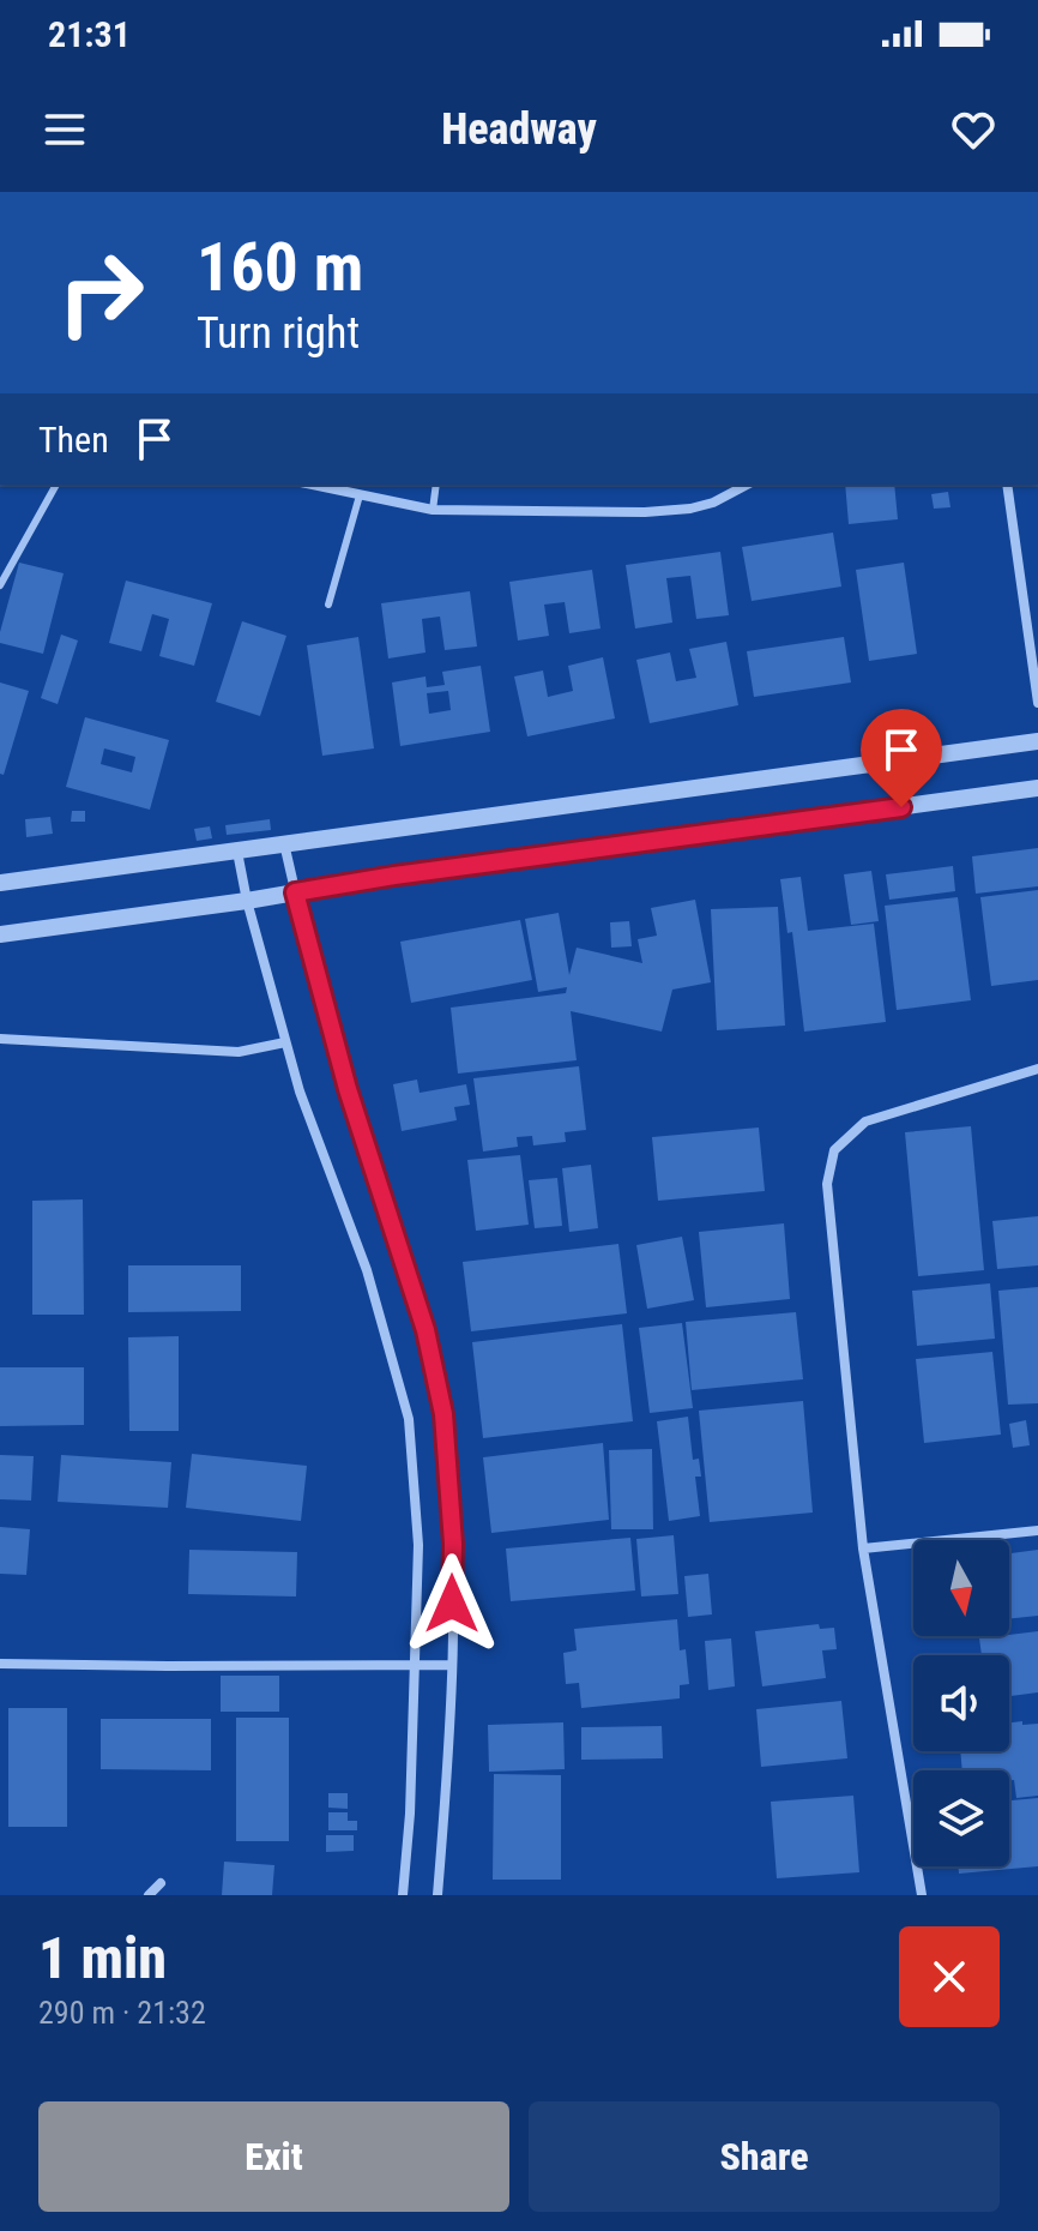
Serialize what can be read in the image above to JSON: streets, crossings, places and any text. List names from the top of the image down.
{
  "north": "bottom",
  "page": {
    "status": "21:31",
    "header": "Headway",
    "turn": ["160 m", "Turn right"],
    "then": "Then",
    "heading": ["1 min", "290 m · 21:32"],
    "buttons": ["Exit", "Share"]
  }
}
